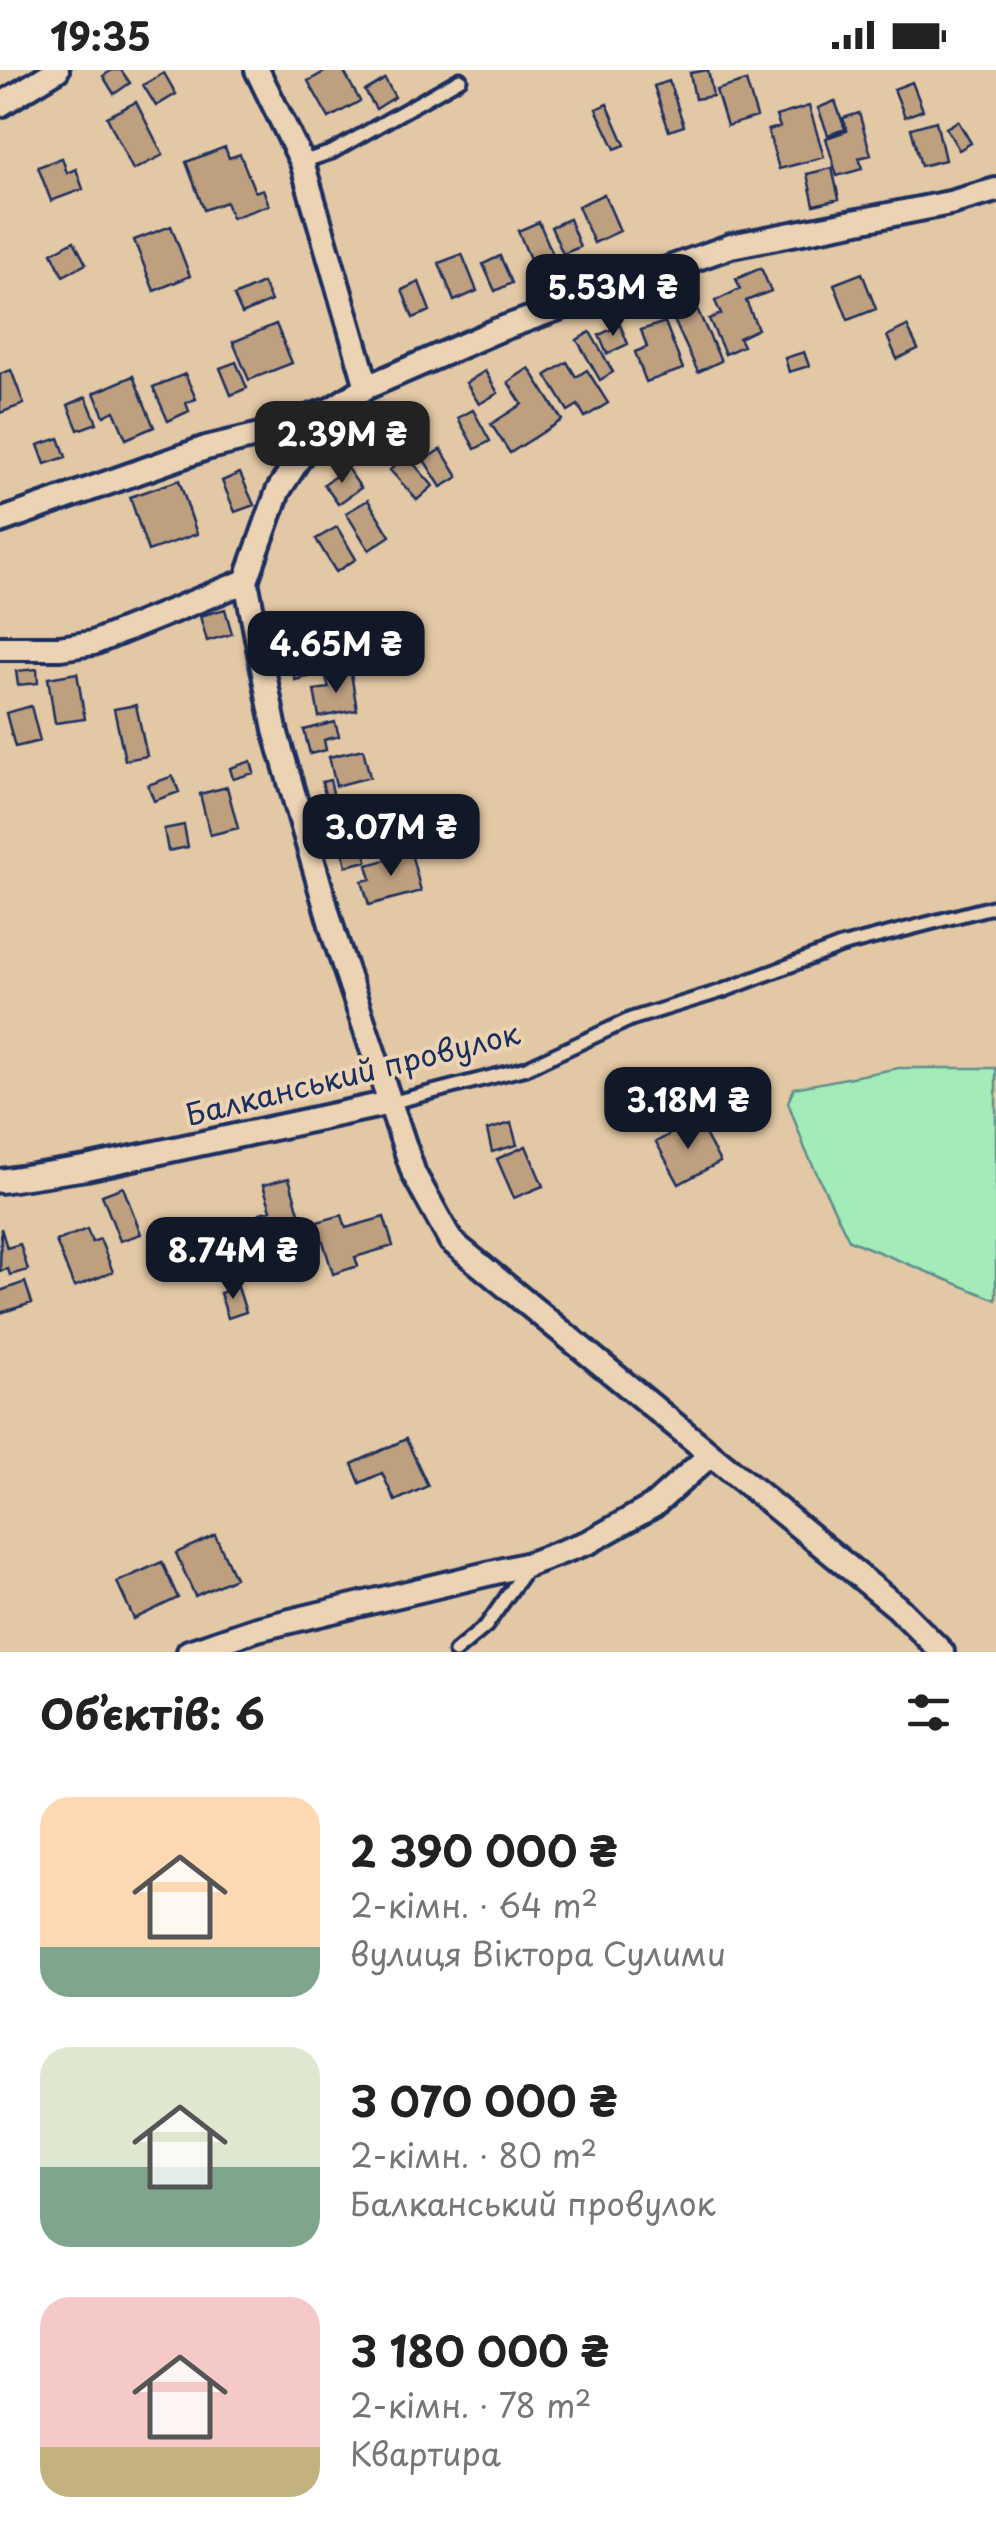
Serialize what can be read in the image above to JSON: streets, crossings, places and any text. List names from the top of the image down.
{
  "streets": {
    "street": ["Балканський провулок"]
  },
  "page": {
    "status": "19:35",
    "price": [
      "5.53M ₴",
      "2.39M ₴",
      "4.65M ₴",
      "3.07M ₴",
      "3.18M ₴",
      "8.74M ₴"
    ],
    "heading": "Об’єктів: 6",
    "list": [
      {
        "name": "2 390 000 ₴",
        "note": "2-кімн. · 64 m² · вулиця Віктора Сулими"
      },
      {
        "name": "3 070 000 ₴",
        "note": "2-кімн. · 80 m² · Балканський провулок"
      },
      {
        "name": "3 180 000 ₴",
        "note": "2-кімн. · 78 m² · Квартира"
      }
    ]
  }
}
